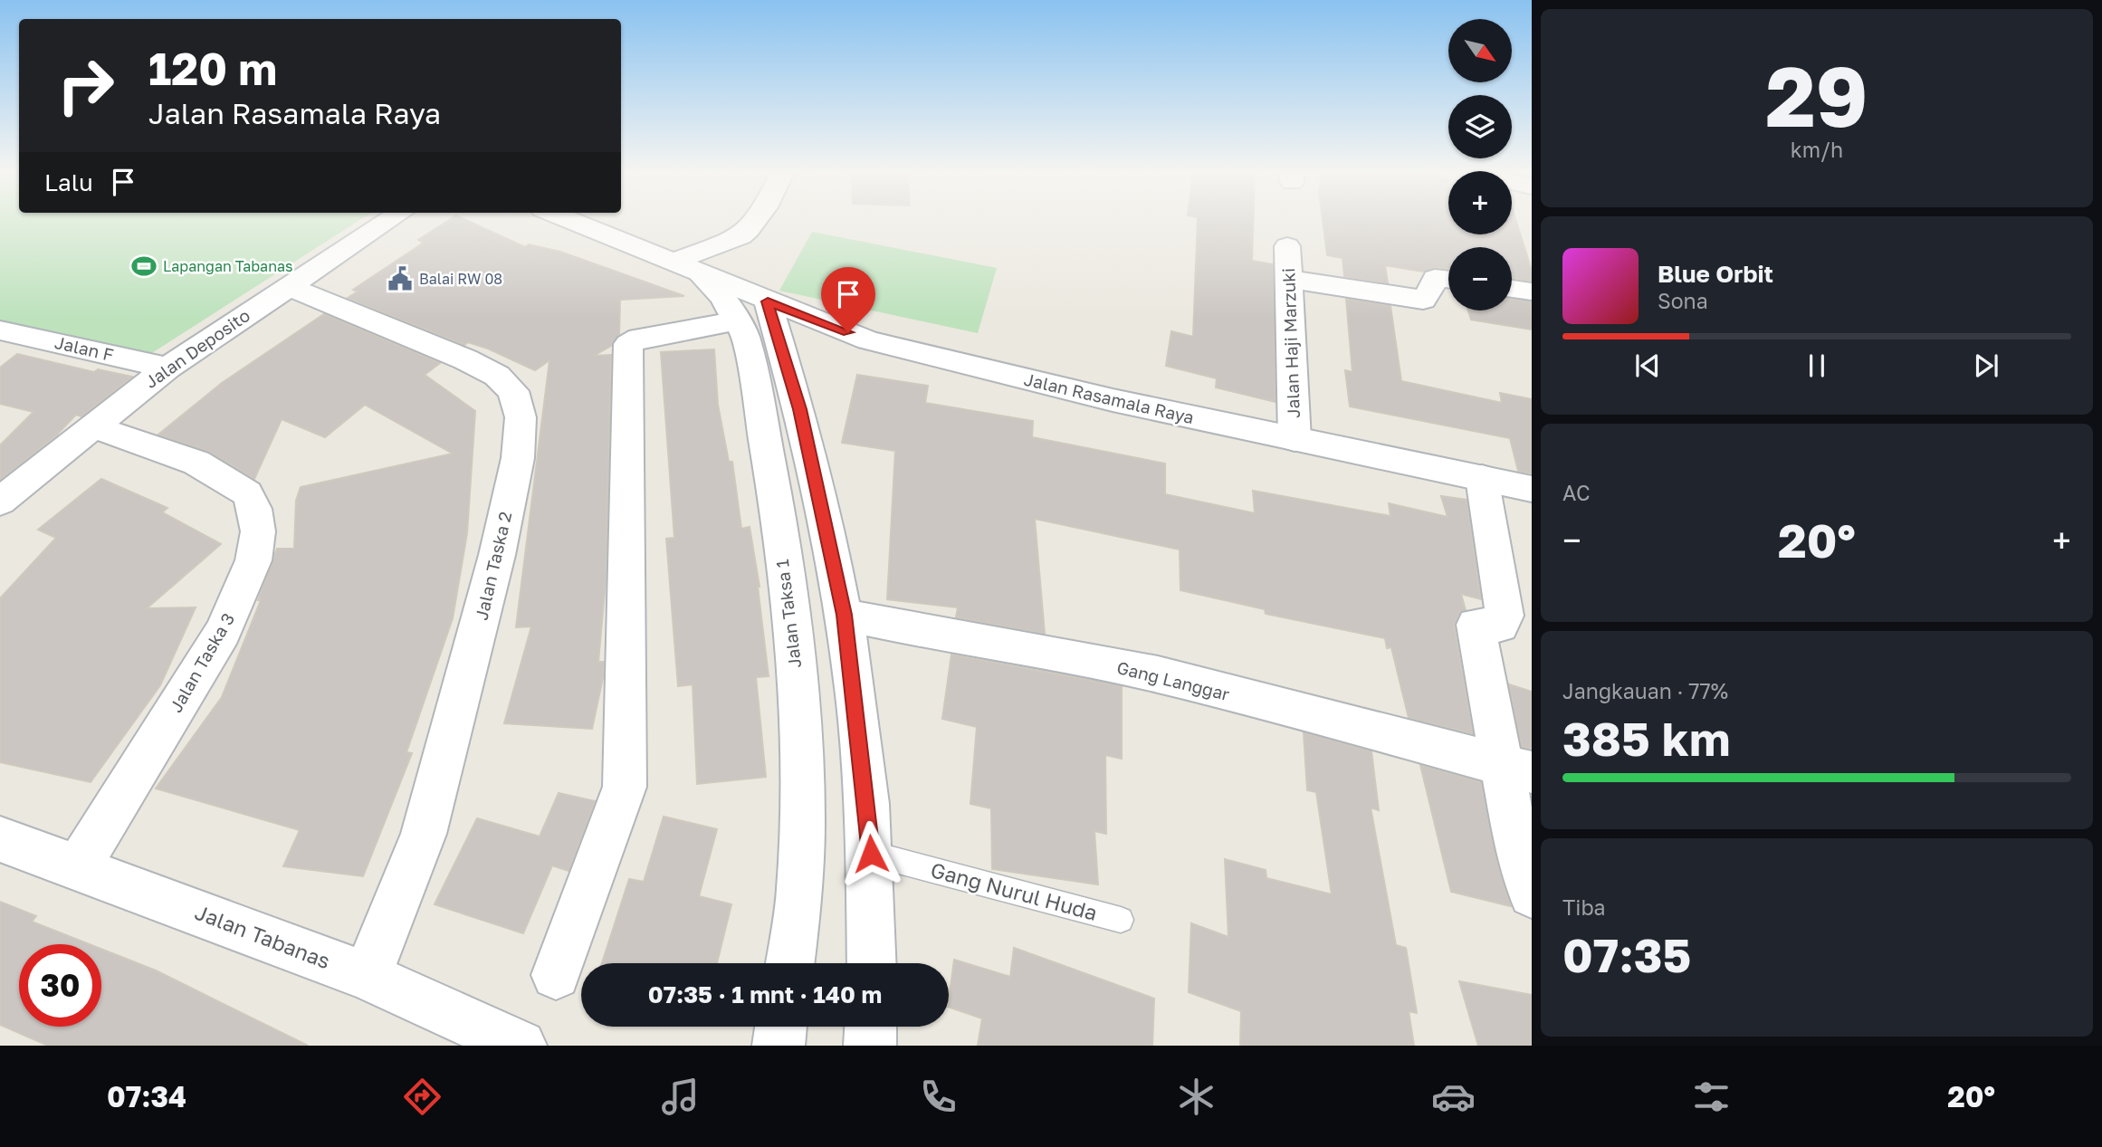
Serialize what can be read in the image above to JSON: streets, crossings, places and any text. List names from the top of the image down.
{
  "streets": {
    "street": [
      "Jalan Haji Marzuki",
      "Jalan F",
      "Jalan Deposito",
      "Jalan Rasamala Raya",
      "Jalan Taska 2",
      "Jalan Taksa 1",
      "Jalan Taska 3",
      "Gang Langgar",
      "Jalan Tabanas"
    ],
    "lane": ["Gang Nurul Huda"]
  },
  "crossings": [
    ["Jalan Haji Marzuki", "Jalan Rasamala Raya"],
    ["Jalan F", "Jalan Deposito"],
    ["Jalan Deposito", "Jalan Taska 2"],
    ["Jalan Deposito", "Jalan Taska 3"],
    ["Jalan Rasamala Raya", "Jalan Taksa 1"],
    ["Jalan Taska 2", "Jalan Tabanas"],
    ["Jalan Taska 3", "Jalan Tabanas"]
  ],
  "places": {
    "sports": ["Lapangan Tabanas"],
    "public building": ["Balai RW 08"]
  },
  "north": "bottom right",
  "page": {
    "tile": [
      ["29", "km/h"],
      "AC",
      ["Jangkauan · 77%", "385 km"],
      ["Tiba", "07:35"]
    ],
    "map_buttons": ["+", "−"],
    "turn": ["120 m", "Jalan Rasamala Raya"],
    "then": "Lalu",
    "song": ["Blue Orbit", "Sona"],
    "heat": ["−", "20°", "+"],
    "limit": "30",
    "trip": "07:35 · 1 mnt · 140 m",
    "tabs": ["07:34", "20°"]
  }
}
